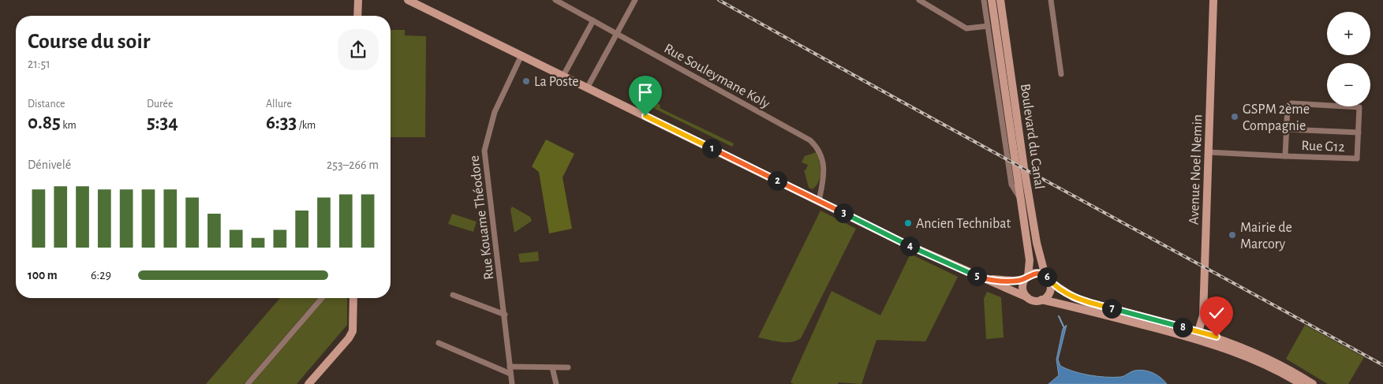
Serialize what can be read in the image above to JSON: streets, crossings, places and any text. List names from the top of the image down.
{
  "streets": {
    "main road": ["Boulevard du Canal", "Avenue Noel Nemin"],
    "street": ["Rue Souleymane Koly", "Rue G12", "Rue Kouame Théodore"]
  },
  "crossings": [
    ["Rue G12", "Avenue Noel Nemin"]
  ],
  "places": [
    "La Poste",
    "GSPM 2ème Compagnie",
    "Ancien Technibat",
    "Mairie de Marcory"
  ],
  "page": {
    "map_buttons": ["+", "−"],
    "heading": ["Course du soir", "21:51"],
    "stats": [
      ["Distance", "0.85 km"],
      ["Durée", "5:34"],
      ["Allure", "6:33 /km"]
    ],
    "pins": [
      "1",
      "2",
      "3",
      "4",
      "5",
      "6",
      "7",
      "8"
    ],
    "chart": ["Dénivelé", "253–266 m"],
    "list": [
      {
        "name": "100 m",
        "note": "6:29"
      }
    ]
  }
}
